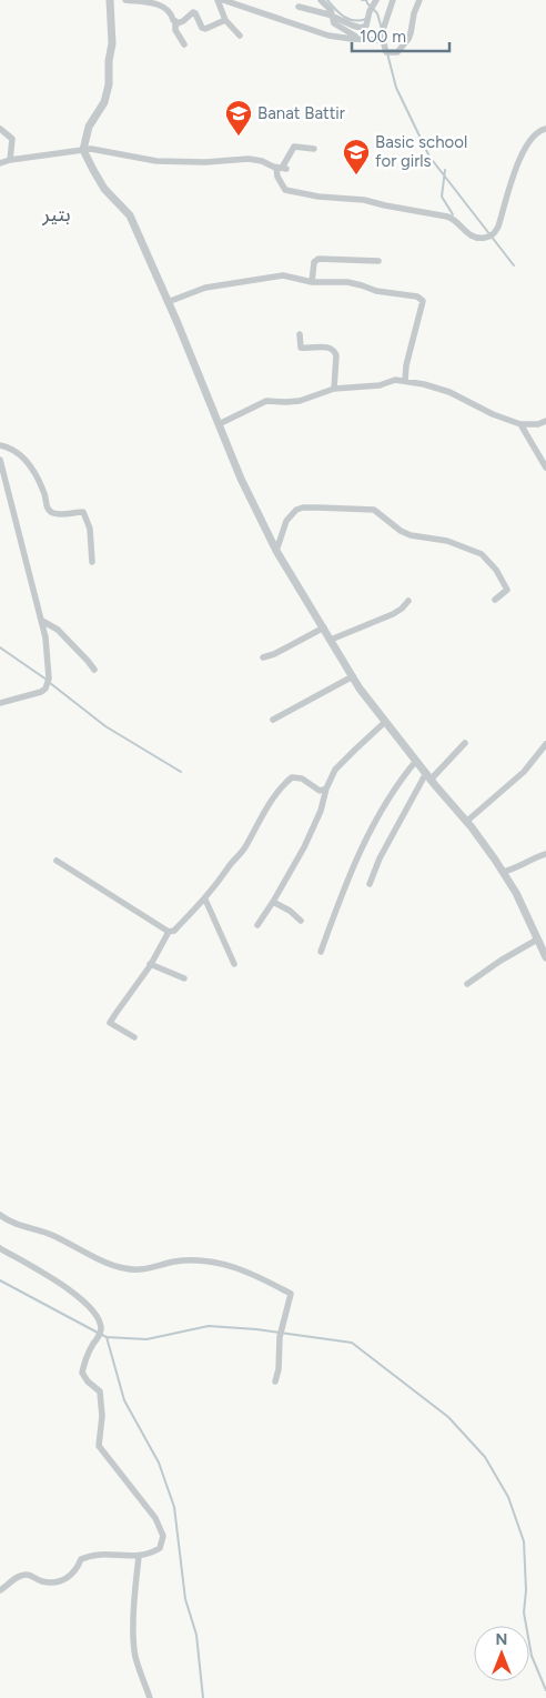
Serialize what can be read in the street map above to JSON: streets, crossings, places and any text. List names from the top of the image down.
{
  "districts": ["بتير"],
  "places": {
    "school or university": ["Banat Battir", "Basic school for girls"]
  },
  "scale_bar": "100 m",
  "north": "top"
}
